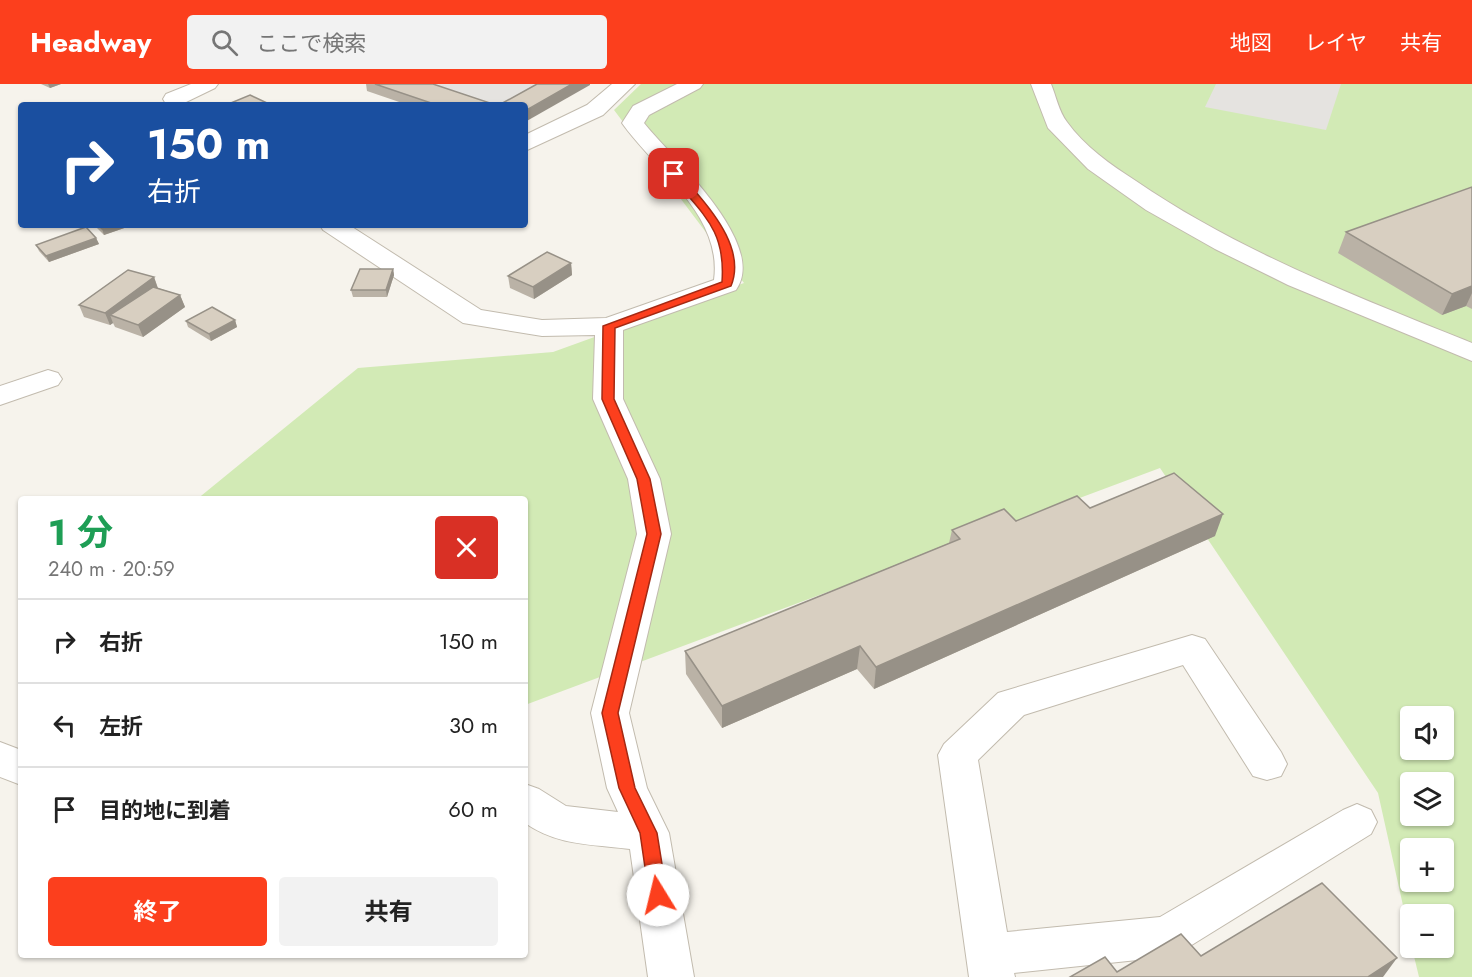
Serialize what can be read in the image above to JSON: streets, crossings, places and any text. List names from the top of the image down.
{
  "page": {
    "header": "Headway",
    "search": "ここで検索",
    "nav": ["地図", "レイヤ", "共有"],
    "turn": ["150 m", "右折"],
    "heading": ["1 分", "240 m · 20:59"],
    "list": [
      {
        "name": "右折",
        "value": "150 m"
      },
      {
        "name": "左折",
        "value": "30 m"
      },
      {
        "name": "目的地に到着",
        "value": "60 m"
      }
    ],
    "map_buttons": ["+", "−"],
    "buttons": ["終了", "共有"]
  }
}
